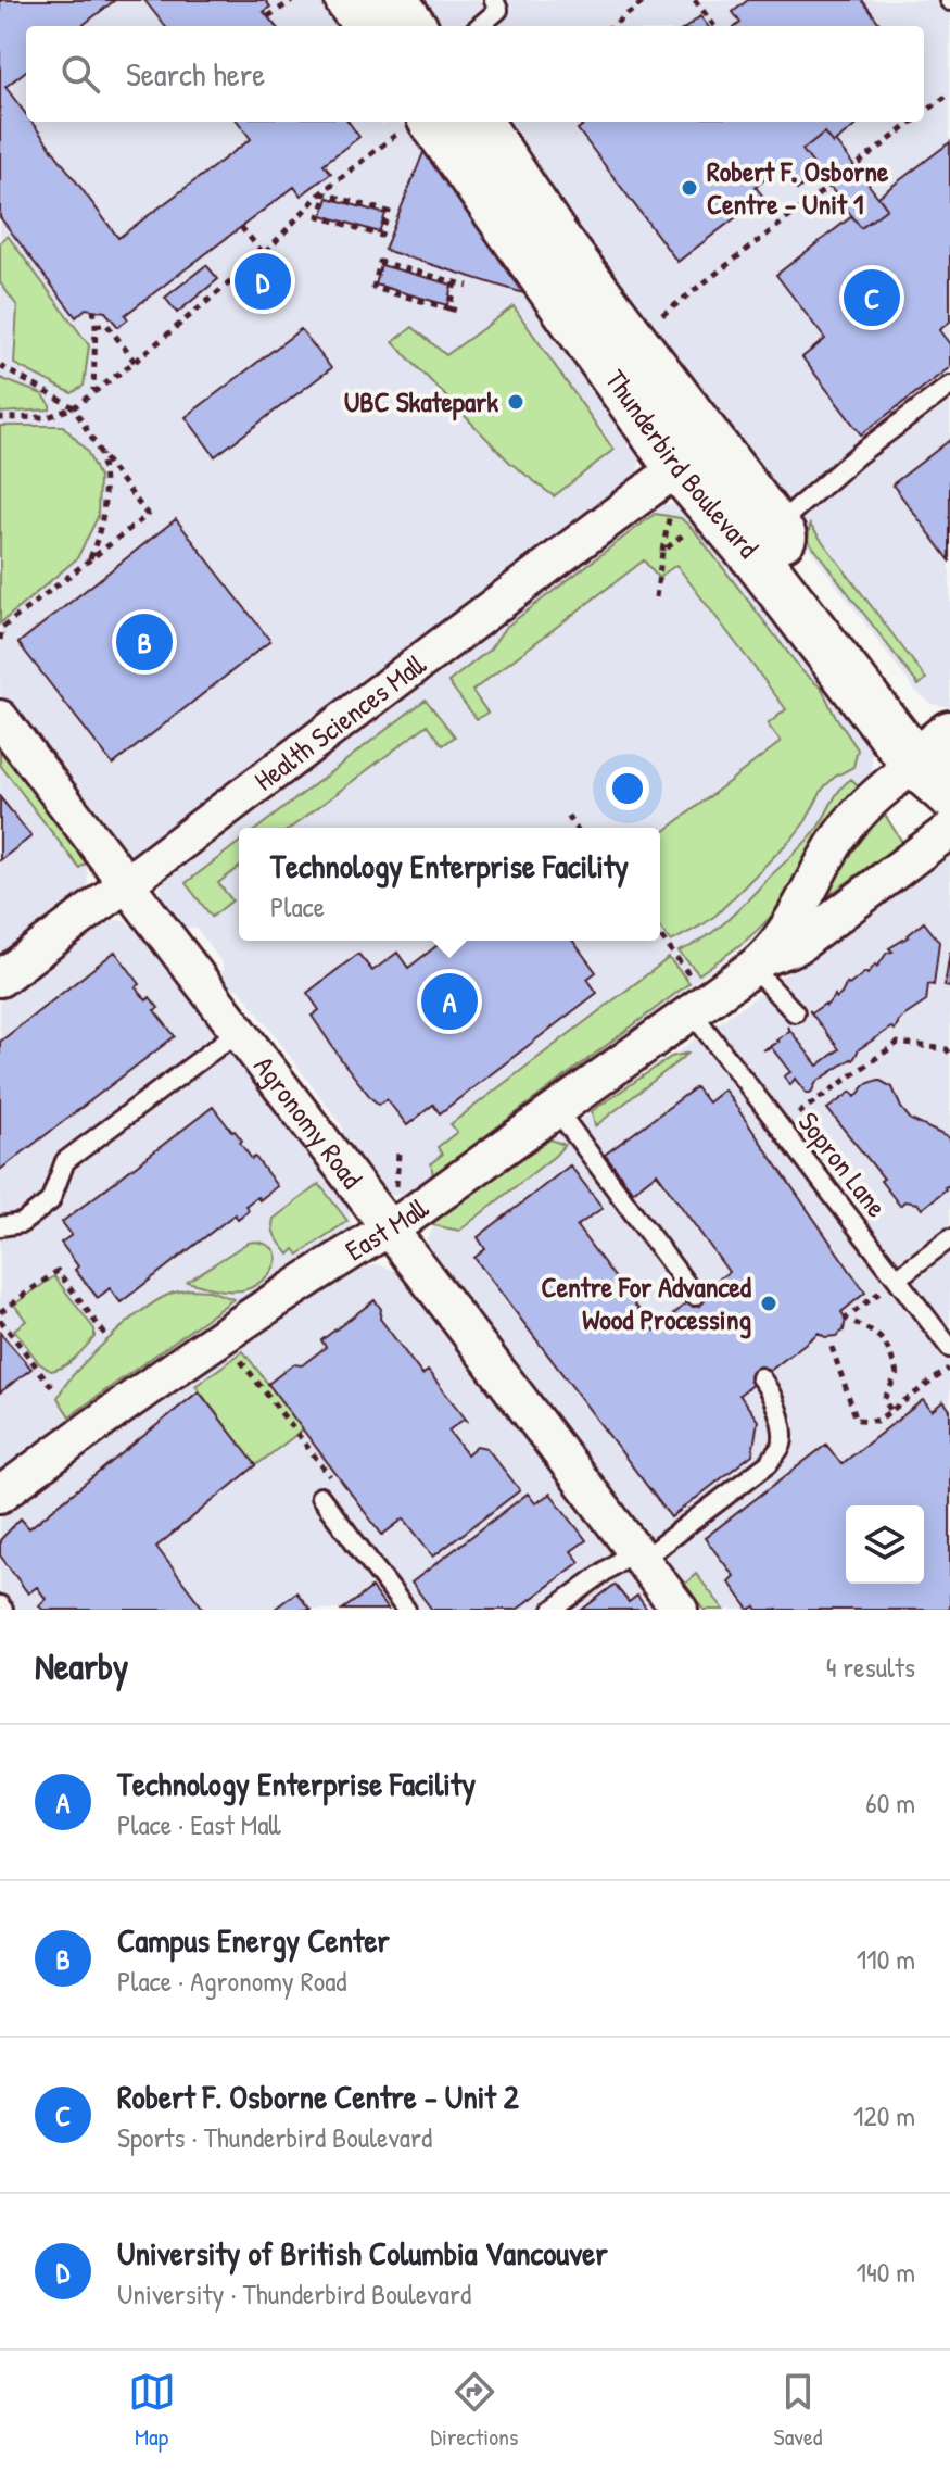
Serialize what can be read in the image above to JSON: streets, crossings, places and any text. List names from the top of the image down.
{
  "streets": {
    "street": [
      "Thunderbird Boulevard",
      "Health Sciences Mall",
      "Agronomy Road",
      "East Mall"
    ],
    "lane": ["Sopron Lane"]
  },
  "crossings": [
    ["Thunderbird Boulevard", "Health Sciences Mall"],
    ["Thunderbird Boulevard", "East Mall"],
    ["Health Sciences Mall", "Agronomy Road"],
    ["Agronomy Road", "East Mall"],
    ["Sopron Lane", "East Mall"]
  ],
  "places": ["Robert F. Osborne Centre - Unit 1", "UBC Skatepark", "Centre For Advanced Wood Processing"],
  "page": {
    "search": "Search here",
    "pins": [
      "D",
      "C",
      "B",
      "A"
    ],
    "popup": ["Technology Enterprise Facility", "Place"],
    "heading": ["Nearby", "4 results"],
    "list": [
      {
        "mark": "A",
        "name": "Technology Enterprise Facility",
        "note": "Place · East Mall",
        "value": "60 m"
      },
      {
        "mark": "B",
        "name": "Campus Energy Center",
        "note": "Place · Agronomy Road",
        "value": "110 m"
      },
      {
        "mark": "C",
        "name": "Robert F. Osborne Centre - Unit 2",
        "note": "Sports · Thunderbird Boulevard",
        "value": "120 m"
      },
      {
        "mark": "D",
        "name": "University of British Columbia Vancouver",
        "note": "University · Thunderbird Boulevard",
        "value": "140 m"
      }
    ],
    "nav": ["Map", "Directions", "Saved"]
  }
}
